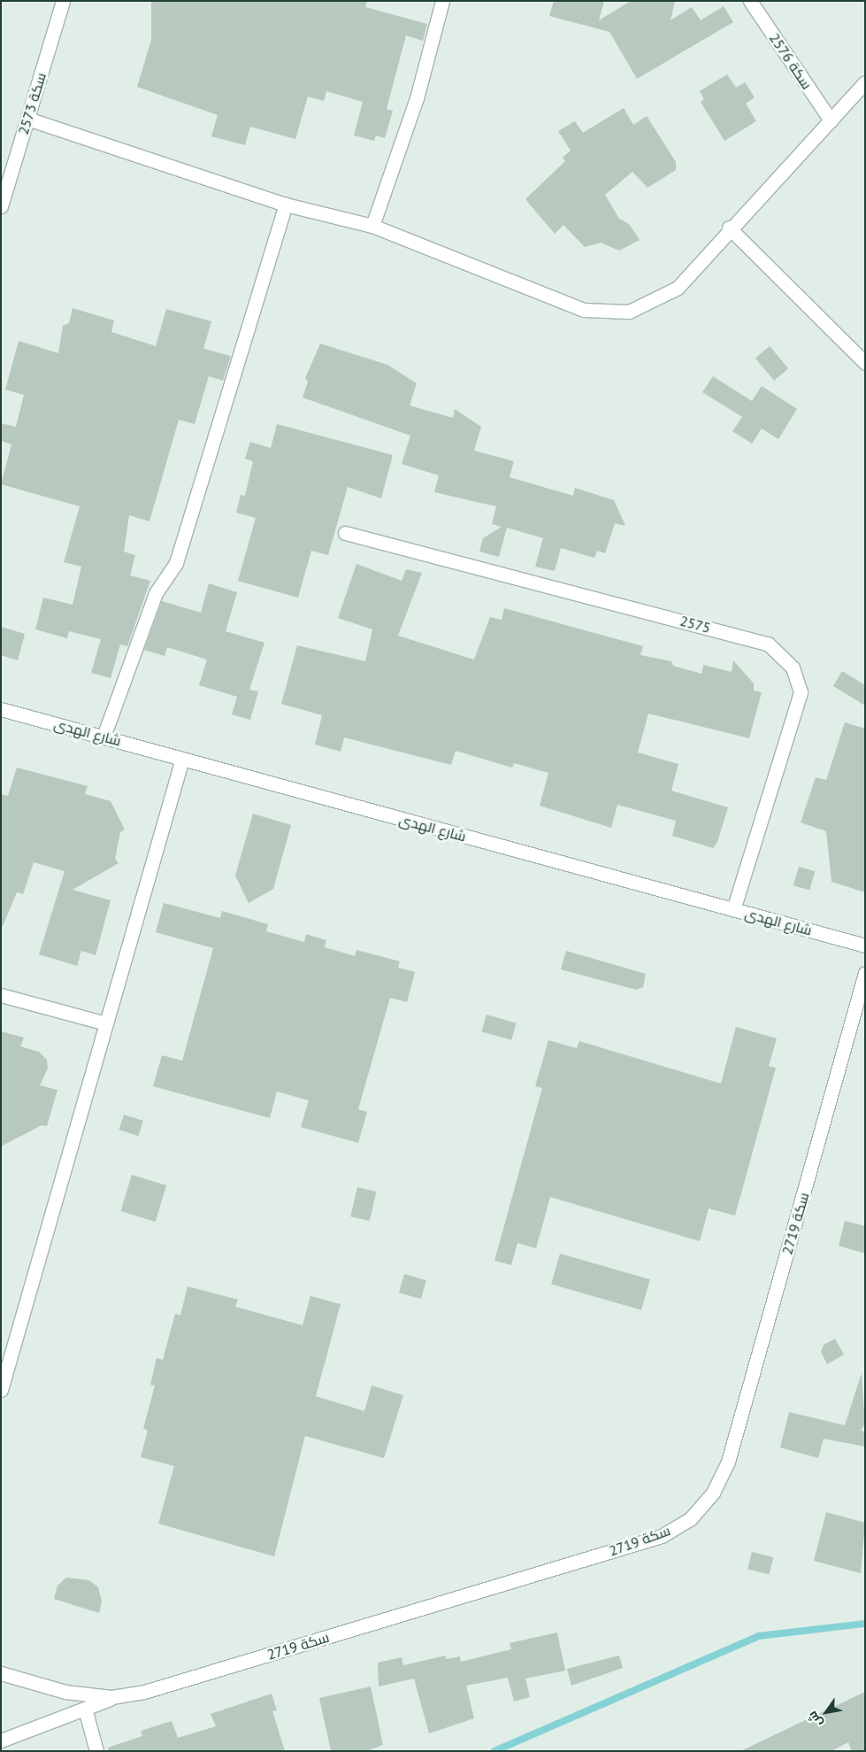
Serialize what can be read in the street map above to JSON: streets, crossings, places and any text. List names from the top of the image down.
{
  "streets": {
    "street": [
      "سكة 2576",
      "سكة 2573",
      "2575",
      "شارع الهدى",
      "سكة 2719"
    ]
  },
  "crossings": [
    ["2575", "شارع الهدى"]
  ],
  "north": "bottom left"
}
